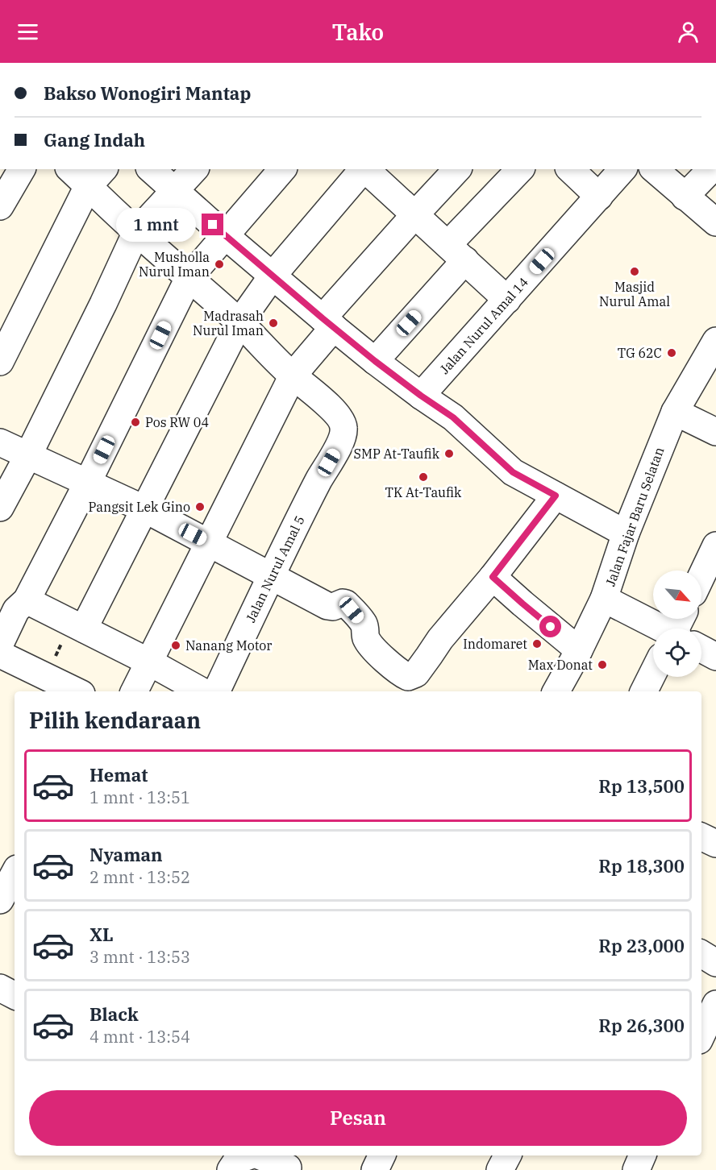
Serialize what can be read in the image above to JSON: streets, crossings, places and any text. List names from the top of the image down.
{
  "streets": {
    "street": ["Jalan Nurul Amal 14", "Jalan Fajar Baru Selatan", "Jalan Nurul Amal 5"]
  },
  "places": [
    "Musholla Nurul Iman",
    "Masjid Nurul Amal",
    "Madrasah Nurul Iman",
    "TG 62C",
    "Pos RW 04",
    "SMP At-Taufik",
    "TK At-Taufik",
    "Pangsit Lek Gino",
    "Indomaret",
    "Nanang Motor",
    "Max Donat"
  ],
  "north": "bottom right",
  "page": {
    "header": "Tako",
    "banner": ["Bakso Wonogiri Mantap", "Gang Indah"],
    "bubble": "1 mnt",
    "heading": "Pilih kendaraan",
    "list": [
      {
        "name": "Hemat",
        "note": "1 mnt · 13:51",
        "value": "Rp 13,500"
      },
      {
        "name": "Nyaman",
        "note": "2 mnt · 13:52",
        "value": "Rp 18,300"
      },
      {
        "name": "XL",
        "note": "3 mnt · 13:53",
        "value": "Rp 23,000"
      },
      {
        "name": "Black",
        "note": "4 mnt · 13:54",
        "value": "Rp 26,300"
      }
    ],
    "buttons": "Pesan"
  }
}
